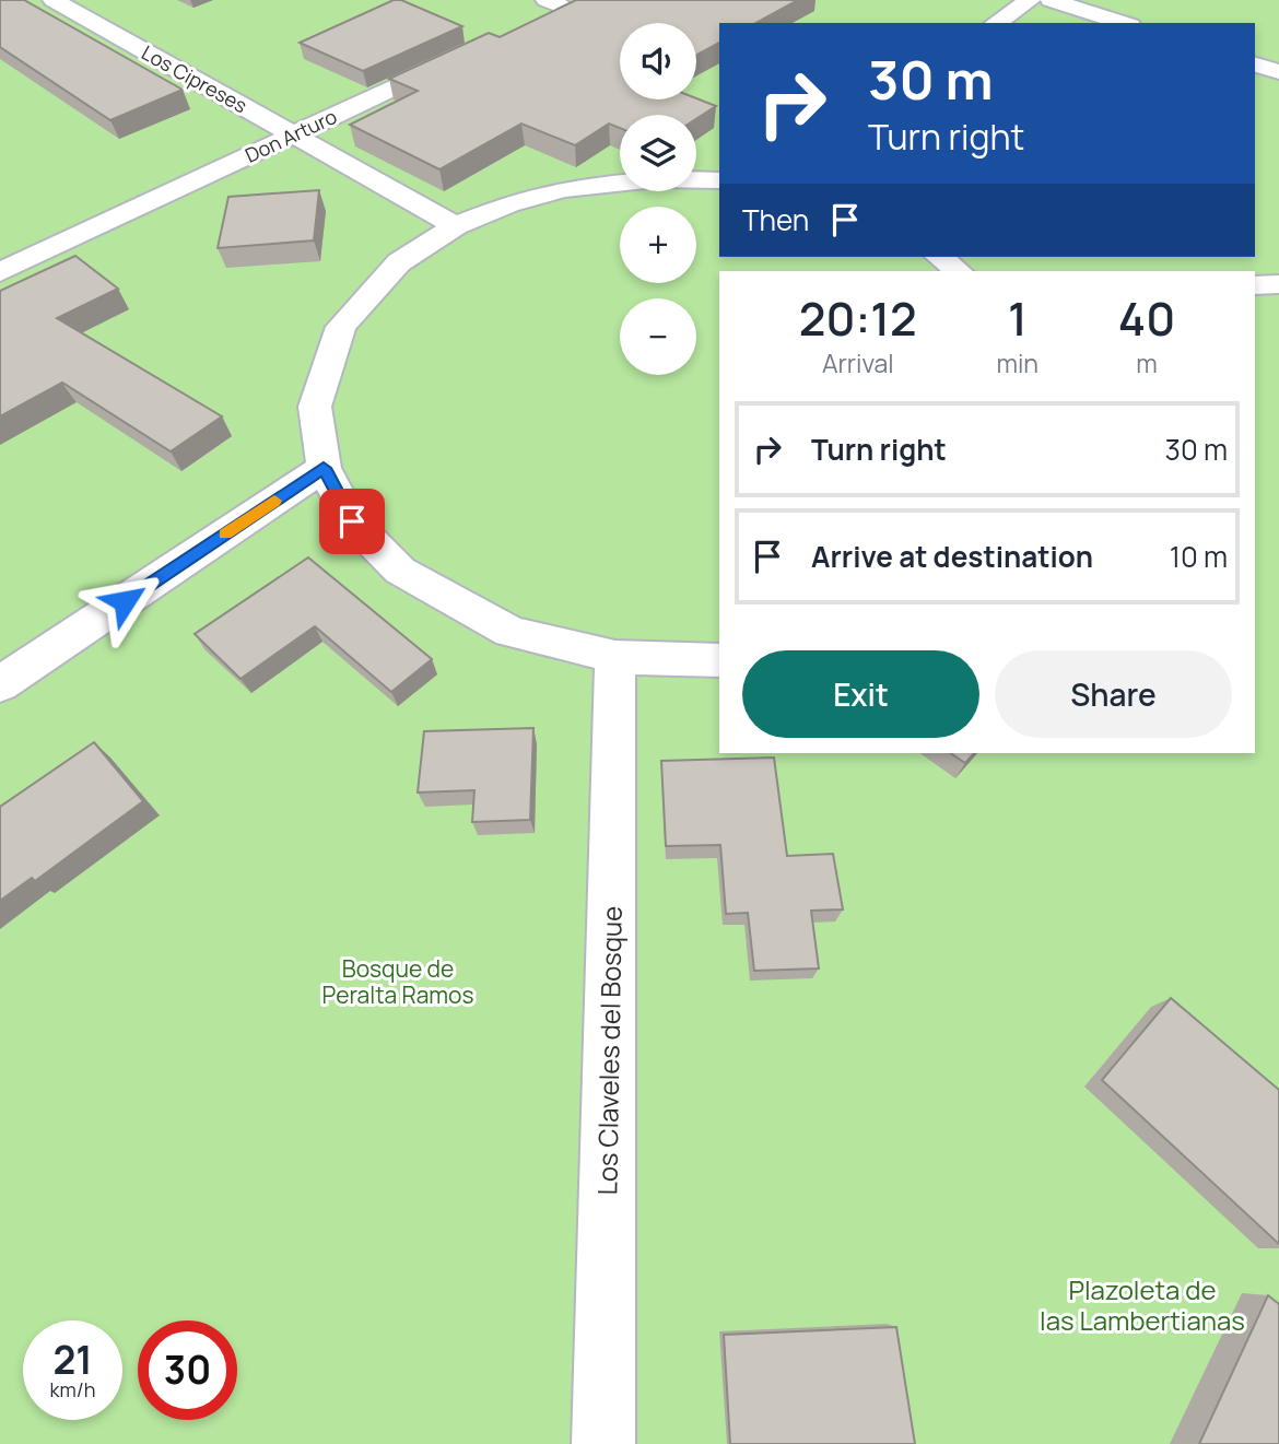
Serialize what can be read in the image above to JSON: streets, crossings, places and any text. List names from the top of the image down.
{
  "streets": {
    "street": ["Los Cipreses", "Don Arturo", "Los Claveles del Bosque"]
  },
  "crossings": [
    ["Los Cipreses", "Don Arturo"]
  ],
  "parks": ["Bosque de Peralta Ramos", "Plazoleta de las Lambertianas"],
  "page": {
    "map_buttons": ["+", "−"],
    "turn": ["30 m", "Turn right"],
    "then": "Then",
    "eta": [
      "20:12",
      "Arrival",
      "1",
      "min",
      "40",
      "m"
    ],
    "list": [
      {
        "name": "Turn right",
        "value": "30 m"
      },
      {
        "name": "Arrive at destination",
        "value": "10 m"
      }
    ],
    "buttons": ["Exit", "Share"],
    "speed": "21 km/h",
    "limit": "30"
  }
}
